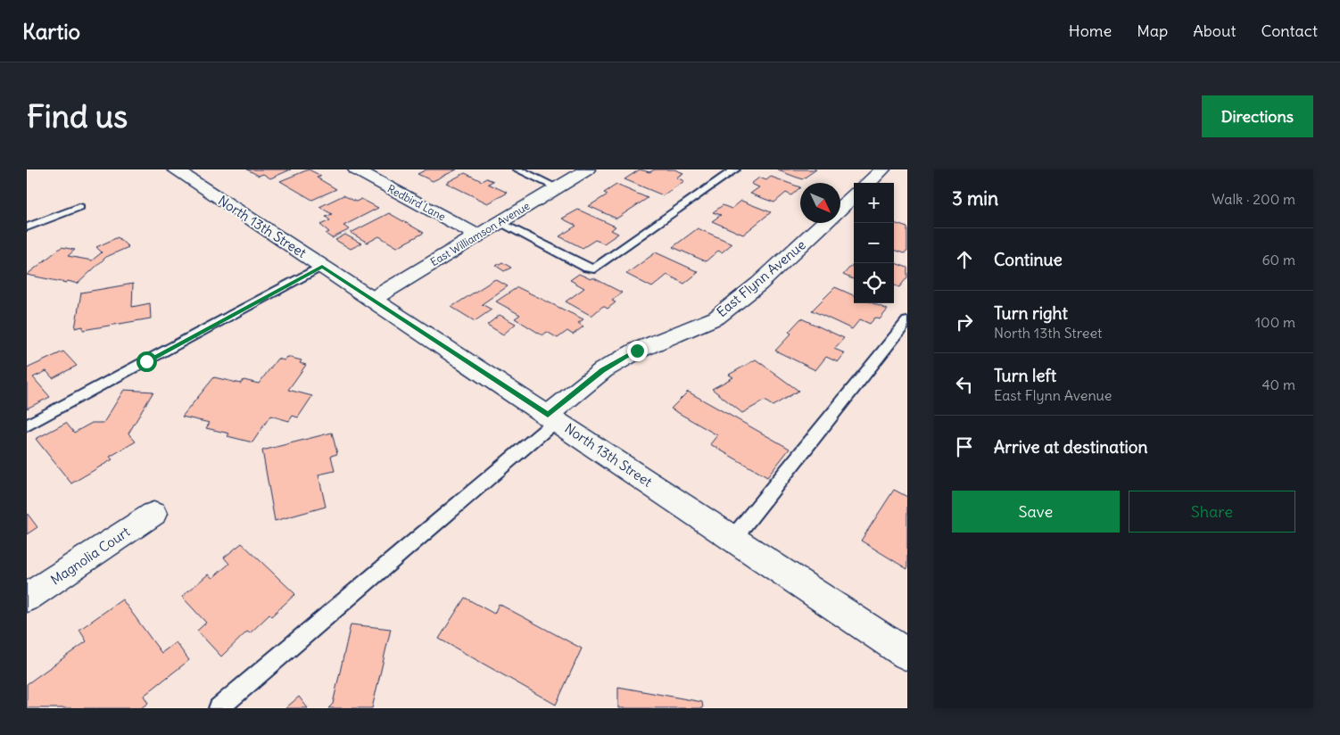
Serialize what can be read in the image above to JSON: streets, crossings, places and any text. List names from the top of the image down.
{
  "streets": {
    "street": [
      "Redbird Lane",
      "North 13th Street",
      "East Williamson Avenue",
      "East Flynn Avenue",
      "Magnolia Court"
    ]
  },
  "crossings": [
    ["Redbird Lane", "East Williamson Avenue"],
    ["North 13th Street", "East Williamson Avenue"],
    ["North 13th Street", "East Flynn Avenue"]
  ],
  "north": "bottom right",
  "page": {
    "header": "Kartio",
    "nav": [
      "Home",
      "Map",
      "About",
      "Contact"
    ],
    "buttons": [
      "Directions",
      ["Save", "Share"]
    ],
    "title": "Find us",
    "heading": ["3 min", "Walk · 200 m"],
    "map_buttons": ["+", "−"],
    "list": [
      ["Continue", "60 m"],
      ["Turn right", "North 13th Street", "100 m"],
      ["Turn left", "East Flynn Avenue", "40 m"],
      "Arrive at destination"
    ]
  }
}
